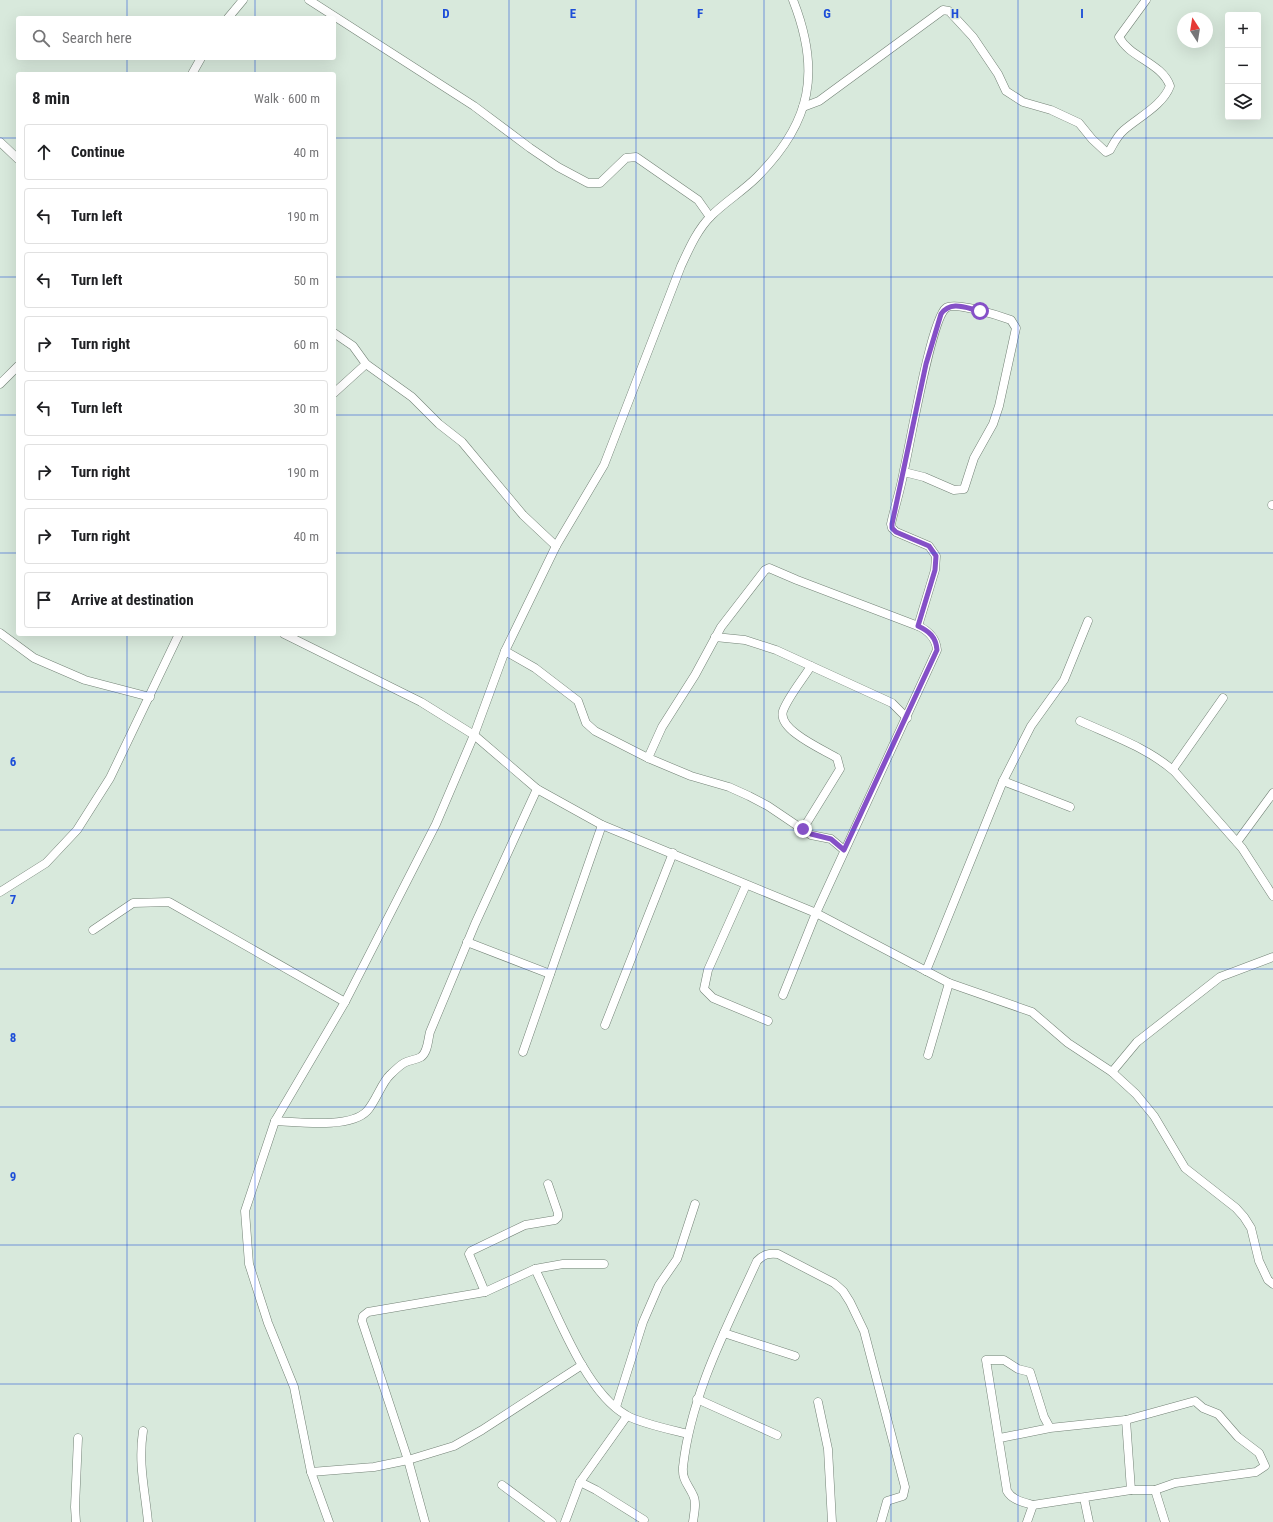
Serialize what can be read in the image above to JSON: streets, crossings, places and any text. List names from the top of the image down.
{
  "north": "top",
  "page": {
    "map_buttons": ["+", "−"],
    "search": "Search here",
    "heading": ["8 min", "Walk · 600 m"],
    "list": [
      ["Continue", "40 m"],
      ["Turn left", "190 m"],
      ["Turn left", "50 m"],
      ["Turn right", "60 m"],
      ["Turn left", "30 m"],
      ["Turn right", "190 m"],
      ["Turn right", "40 m"],
      "Arrive at destination"
    ]
  },
  "grid": {
    "columns": [
      "D",
      "E",
      "F",
      "G",
      "H",
      "I"
    ],
    "rows": [
      "6",
      "7",
      "8",
      "9"
    ]
  }
}
